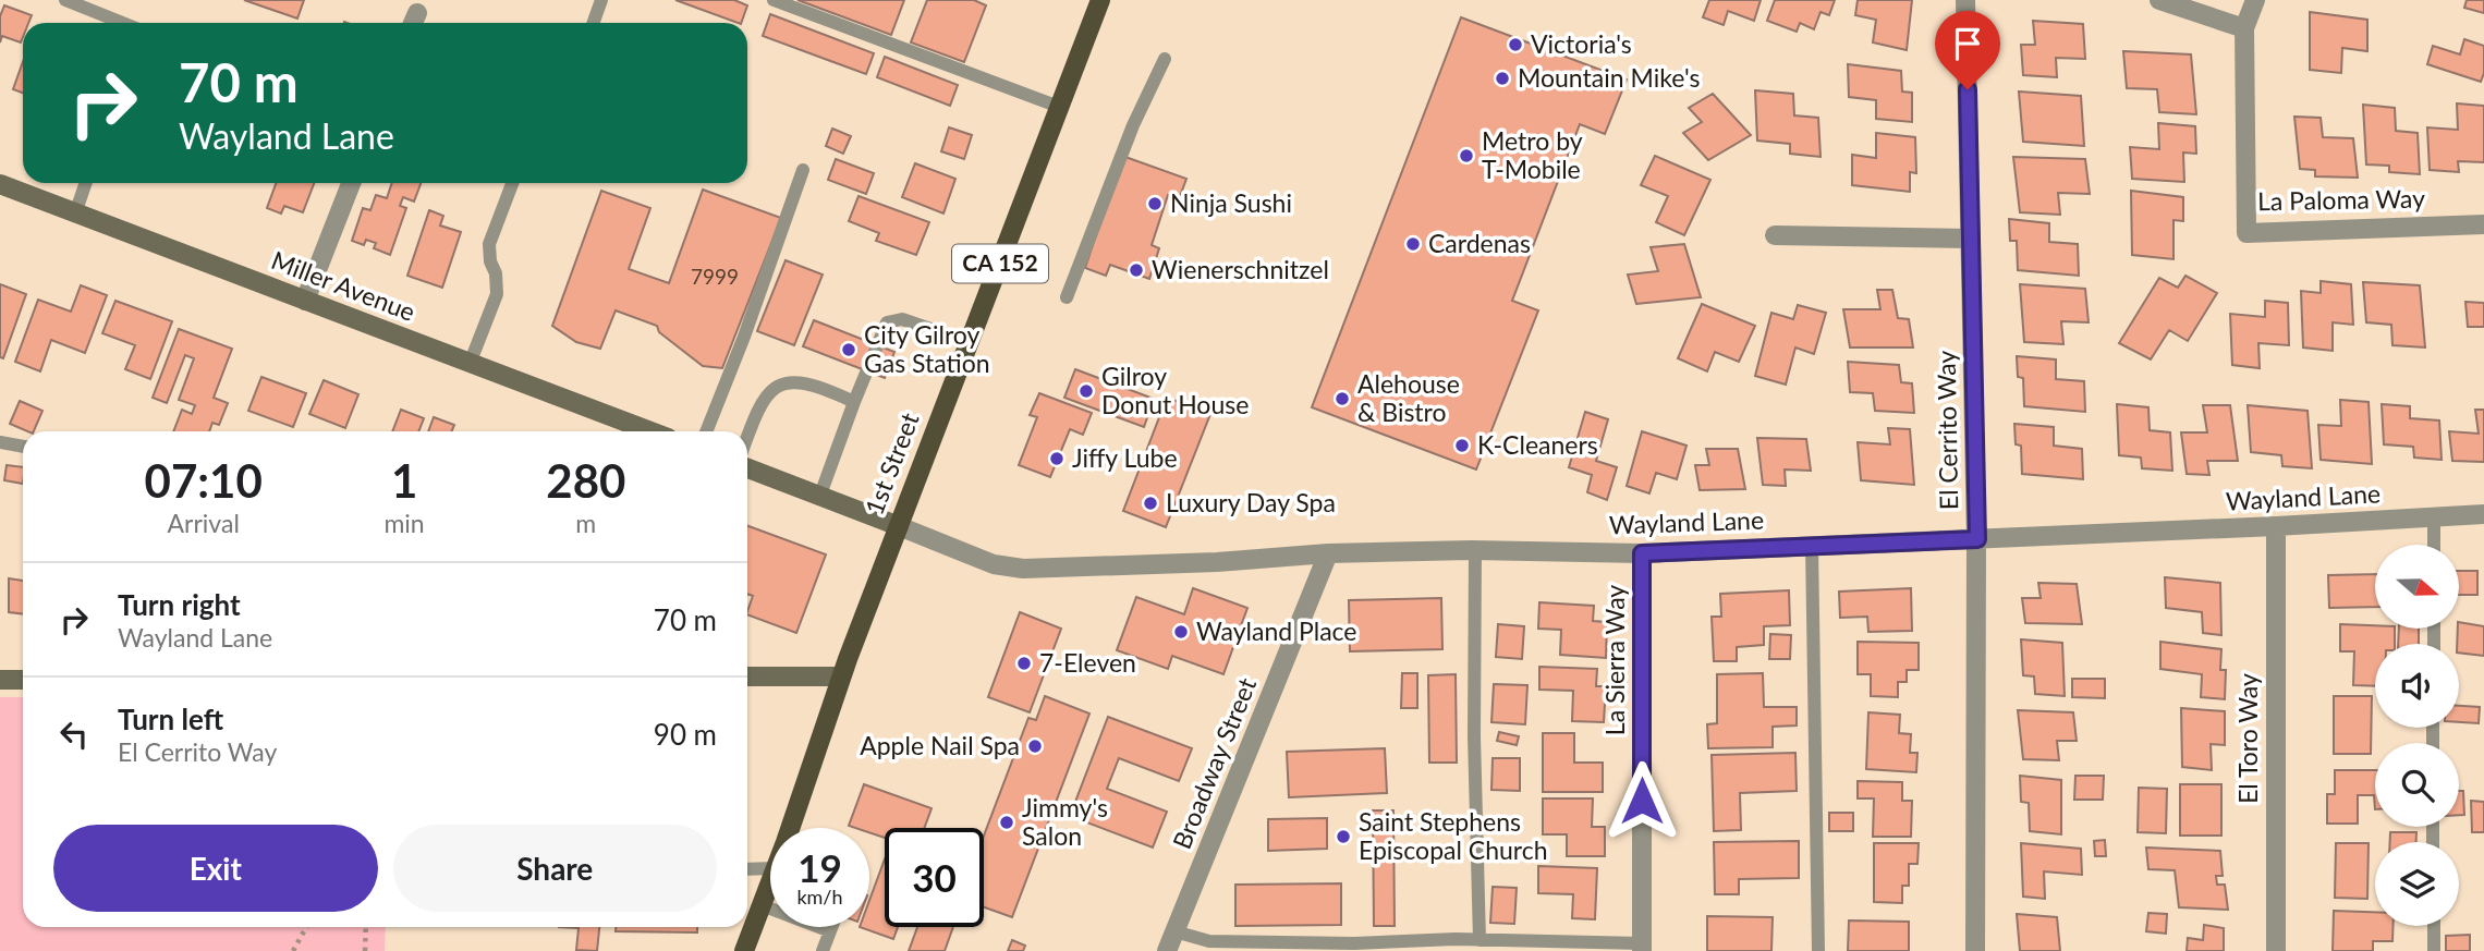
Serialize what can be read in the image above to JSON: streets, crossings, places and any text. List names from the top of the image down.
{
  "streets": {
    "main road": ["CA 152", "1st Street"],
    "street": [
      "La Paloma Way",
      "Miller Avenue",
      "El Cerrito Way",
      "Wayland Lane",
      "La Sierra Way",
      "El Toro Way",
      "Broadway Street"
    ]
  },
  "crossings": [
    ["El Cerrito Way", "Wayland Lane"],
    ["1st Street", "Wayland Lane"],
    ["Wayland Lane", "La Sierra Way"],
    ["Wayland Lane", "El Toro Way"],
    ["Wayland Lane", "Broadway Street"]
  ],
  "places": [
    "Victoria's",
    "Mountain Mike's",
    "Metro by T-Mobile",
    "Ninja Sushi",
    "Cardenas",
    "Wienerschnitzel",
    "City Gilroy Gas Station",
    "Gilroy Donut House",
    "Alehouse & Bistro",
    "K-Cleaners",
    "Jiffy Lube",
    "Luxury Day Spa",
    "Wayland Place",
    "7-Eleven",
    "Apple Nail Spa",
    "Jimmy's Salon",
    "Saint Stephens Episcopal Church"
  ],
  "house_numbers": ["7999"],
  "north": "right",
  "page": {
    "turn": ["70 m", "Wayland Lane"],
    "eta": [
      "07:10",
      "Arrival",
      "1",
      "min",
      "280",
      "m"
    ],
    "list": [
      {
        "name": "Turn right",
        "note": "Wayland Lane",
        "value": "70 m"
      },
      {
        "name": "Turn left",
        "note": "El Cerrito Way",
        "value": "90 m"
      }
    ],
    "buttons": ["Exit", "Share"],
    "speed": "19 km/h",
    "limit": "30"
  }
}
